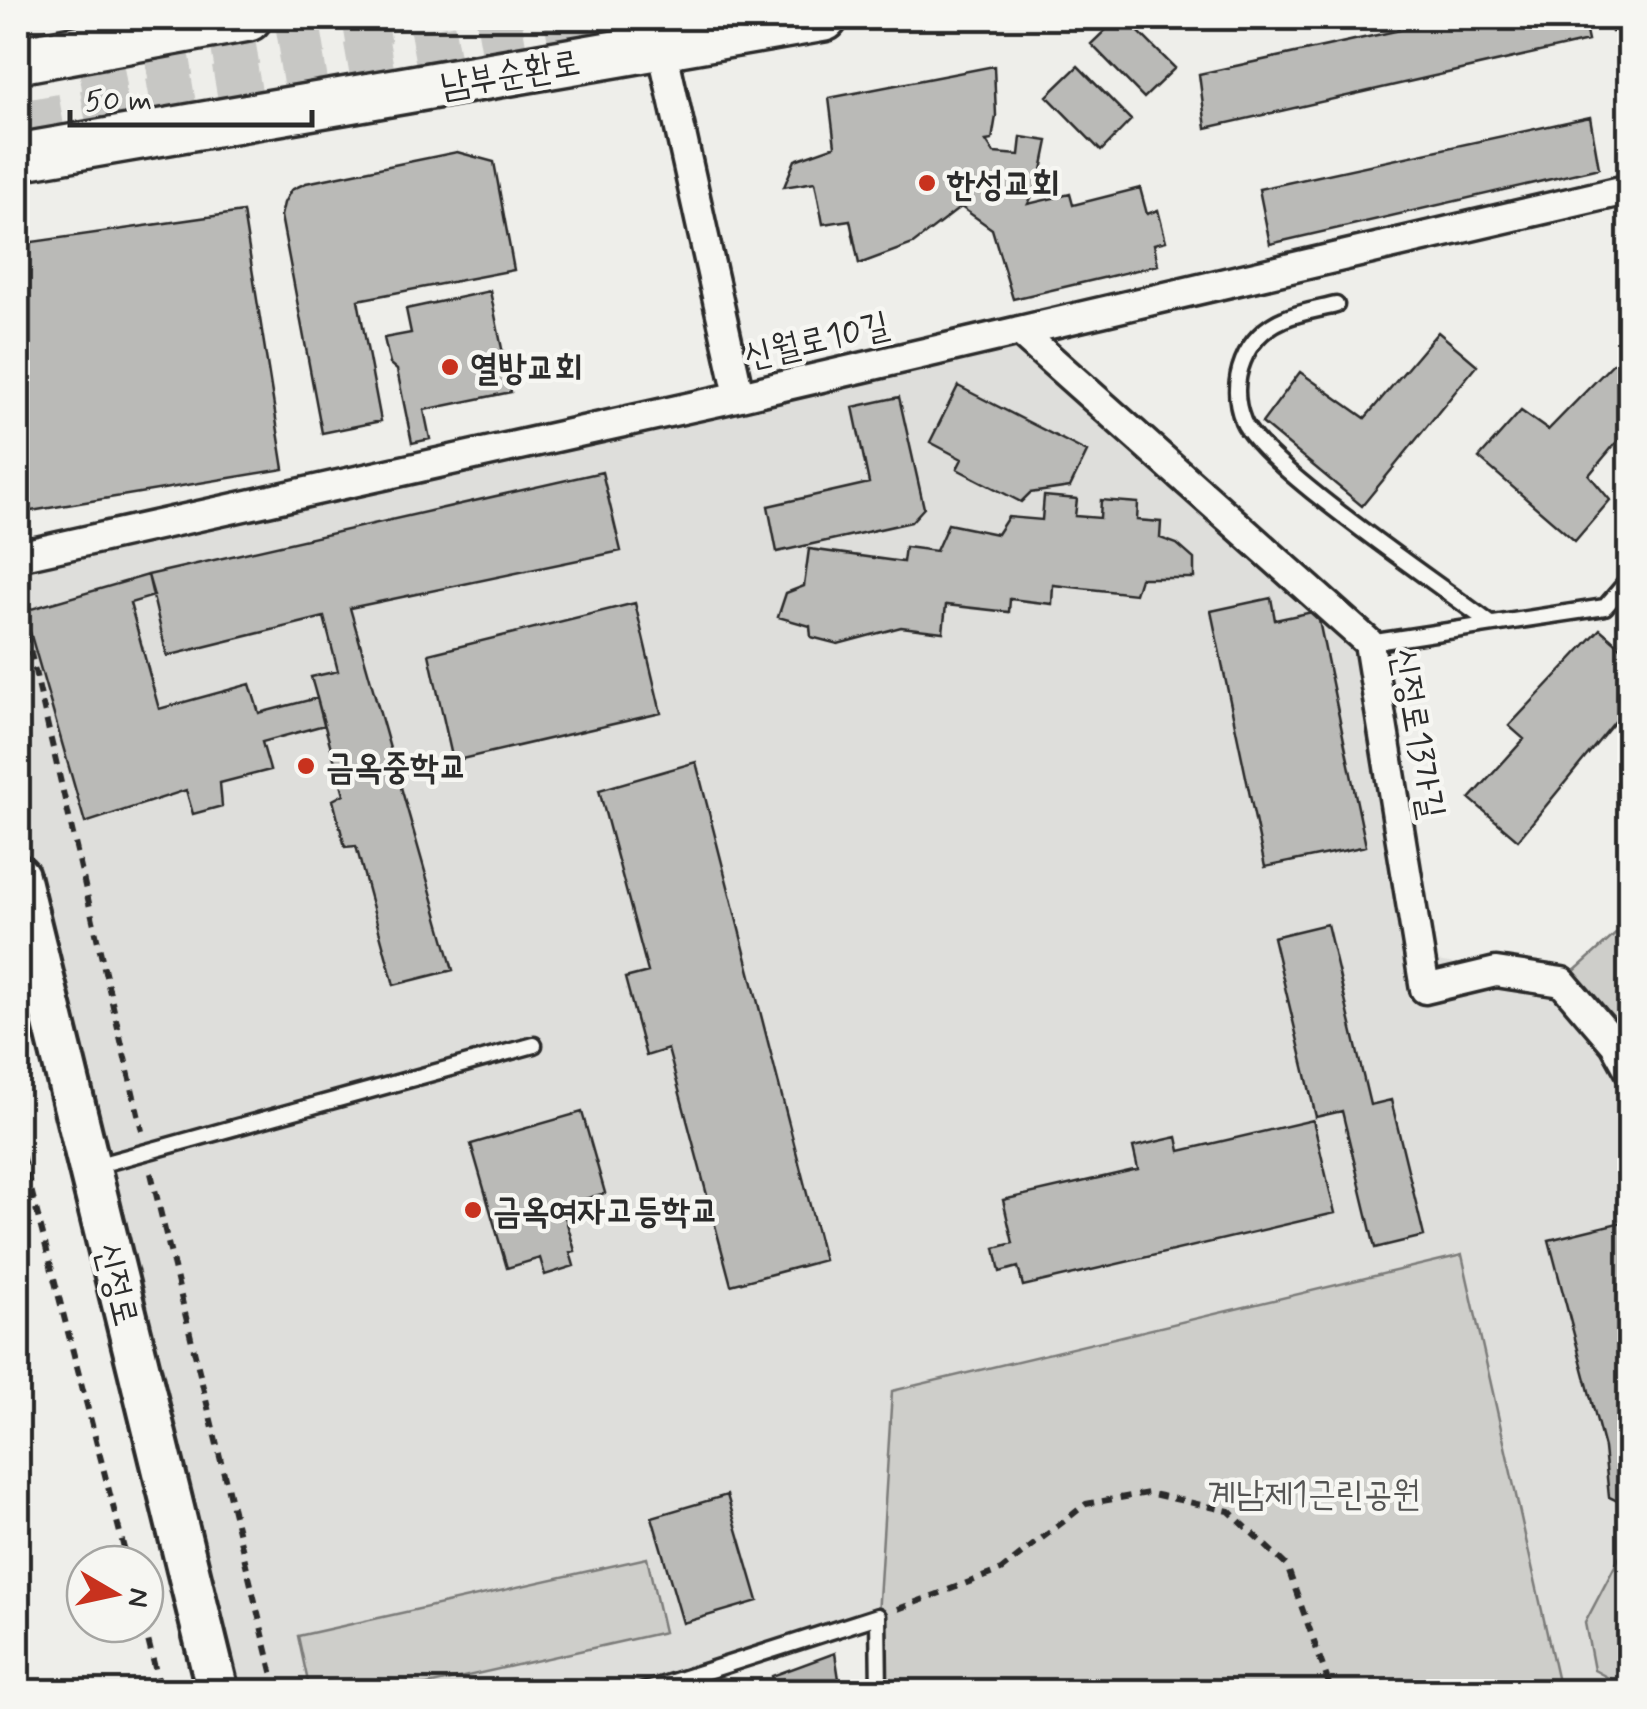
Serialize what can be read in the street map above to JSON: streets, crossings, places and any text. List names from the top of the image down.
{
  "streets": {
    "main road": ["남부순환로", "신정로"],
    "street": ["신월로10길", "신정로13가길"]
  },
  "crossings": [
    ["신월로10길", "신정로13가길"]
  ],
  "parks": ["계남제1근린공원"],
  "places": [
    "한성교회",
    "열방교회",
    "금옥중학교",
    "금옥여자고등학교"
  ],
  "scale_bar": "50 m",
  "north": "right"
}
